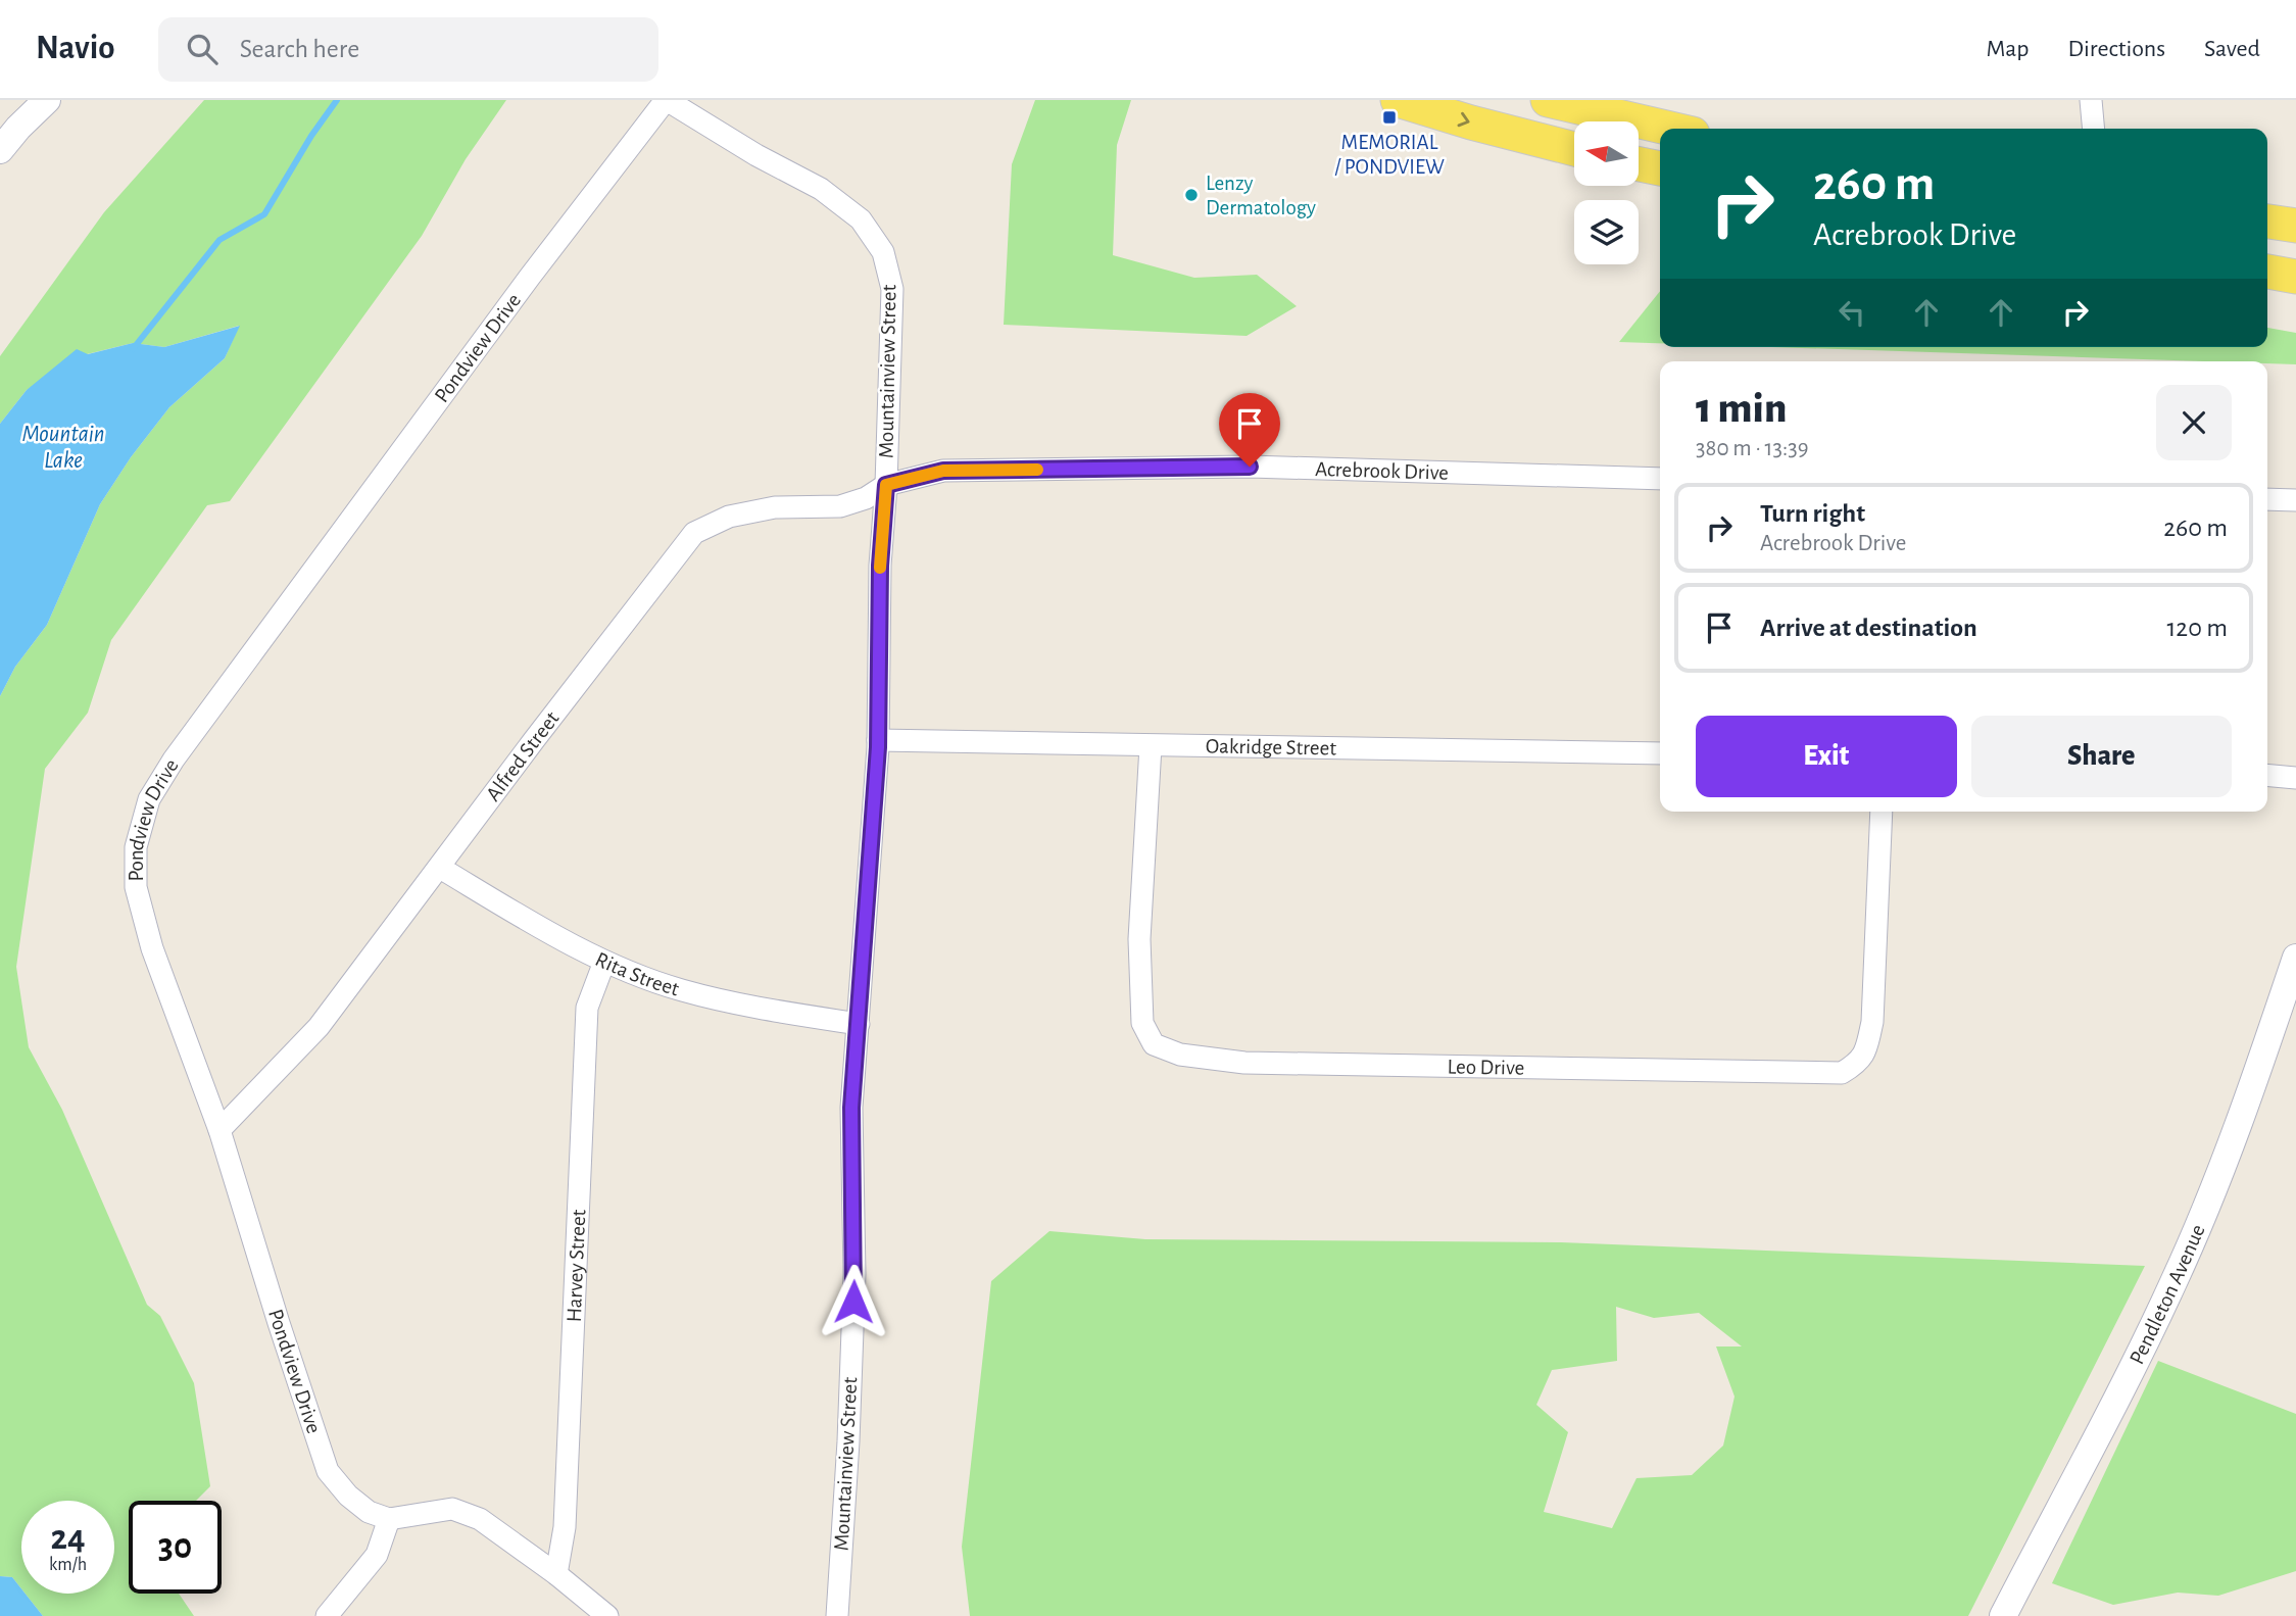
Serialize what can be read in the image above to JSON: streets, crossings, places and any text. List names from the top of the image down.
{
  "streets": {
    "street": [
      "Pondview Drive",
      "Mountainview Street",
      "Acrebrook Drive",
      "Oakridge Street",
      "Alfred Street",
      "Rita Street",
      "Leo Drive",
      "Harvey Street",
      "Pendleton Avenue"
    ]
  },
  "crossings": [
    ["Pondview Drive", "Mountainview Street"],
    ["Pondview Drive", "Alfred Street"],
    ["Mountainview Street", "Acrebrook Drive"],
    ["Mountainview Street", "Oakridge Street"],
    ["Mountainview Street", "Alfred Street"],
    ["Mountainview Street", "Rita Street"],
    ["Acrebrook Drive", "Alfred Street"],
    ["Oakridge Street", "Leo Drive"],
    ["Alfred Street", "Rita Street"],
    ["Rita Street", "Harvey Street"]
  ],
  "water": ["Mountain Lake"],
  "places": {
    "transit": ["MEMORIAL / PONDVIEW"],
    "other": ["Lenzy Dermatology"]
  },
  "north": "left",
  "page": {
    "header": "Navio",
    "search": "Search here",
    "nav": ["Map", "Directions", "Saved"],
    "turn": ["260 m", "Acrebrook Drive"],
    "heading": ["1 min", "380 m · 13:39"],
    "list": [
      {
        "name": "Turn right",
        "note": "Acrebrook Drive",
        "value": "260 m"
      },
      {
        "name": "Arrive at destination",
        "value": "120 m"
      }
    ],
    "buttons": ["Exit", "Share"],
    "speed": "24 km/h",
    "limit": "30"
  }
}
